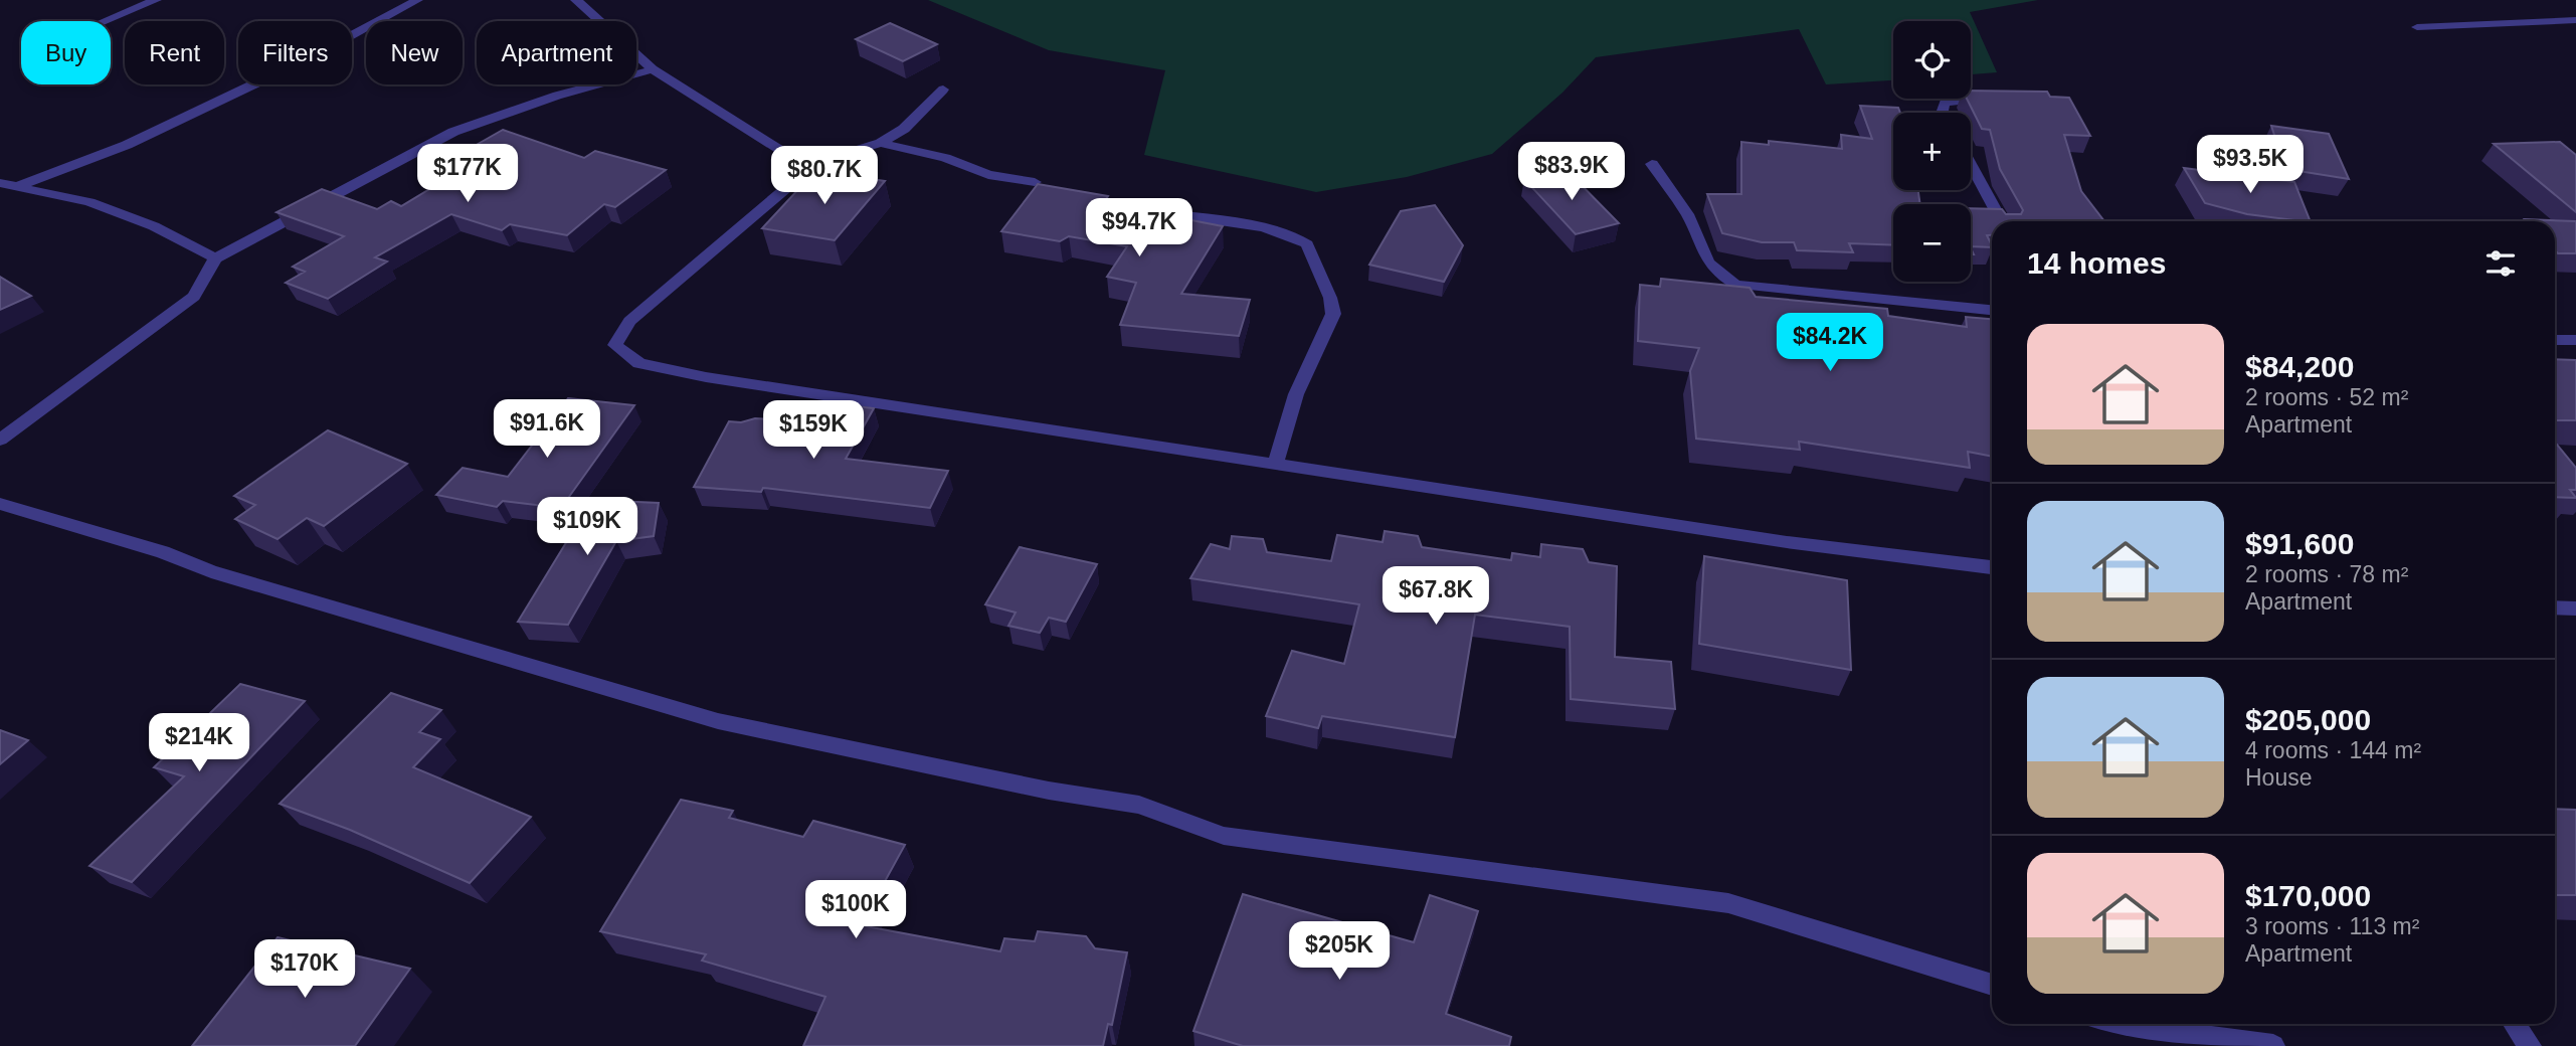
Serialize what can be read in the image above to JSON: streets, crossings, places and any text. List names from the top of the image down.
{
  "page": {
    "map_buttons": ["+", "−"],
    "chip": [
      "Buy",
      "Rent",
      "Filters",
      "New",
      "Apartment"
    ],
    "price": [
      "$93.5K",
      "$83.9K",
      "$177K",
      "$80.7K",
      "$94.7K",
      "$84.2K",
      "$91.6K",
      "$159K",
      "$109K",
      "$67.8K",
      "$214K",
      "$100K",
      "$205K",
      "$170K"
    ],
    "heading": "14 homes",
    "list": [
      {
        "name": "$84,200",
        "note": "2 rooms · 52 m² · Apartment"
      },
      {
        "name": "$91,600",
        "note": "2 rooms · 78 m² · Apartment"
      },
      {
        "name": "$205,000",
        "note": "4 rooms · 144 m² · House"
      },
      {
        "name": "$170,000",
        "note": "3 rooms · 113 m² · Apartment"
      }
    ]
  }
}
